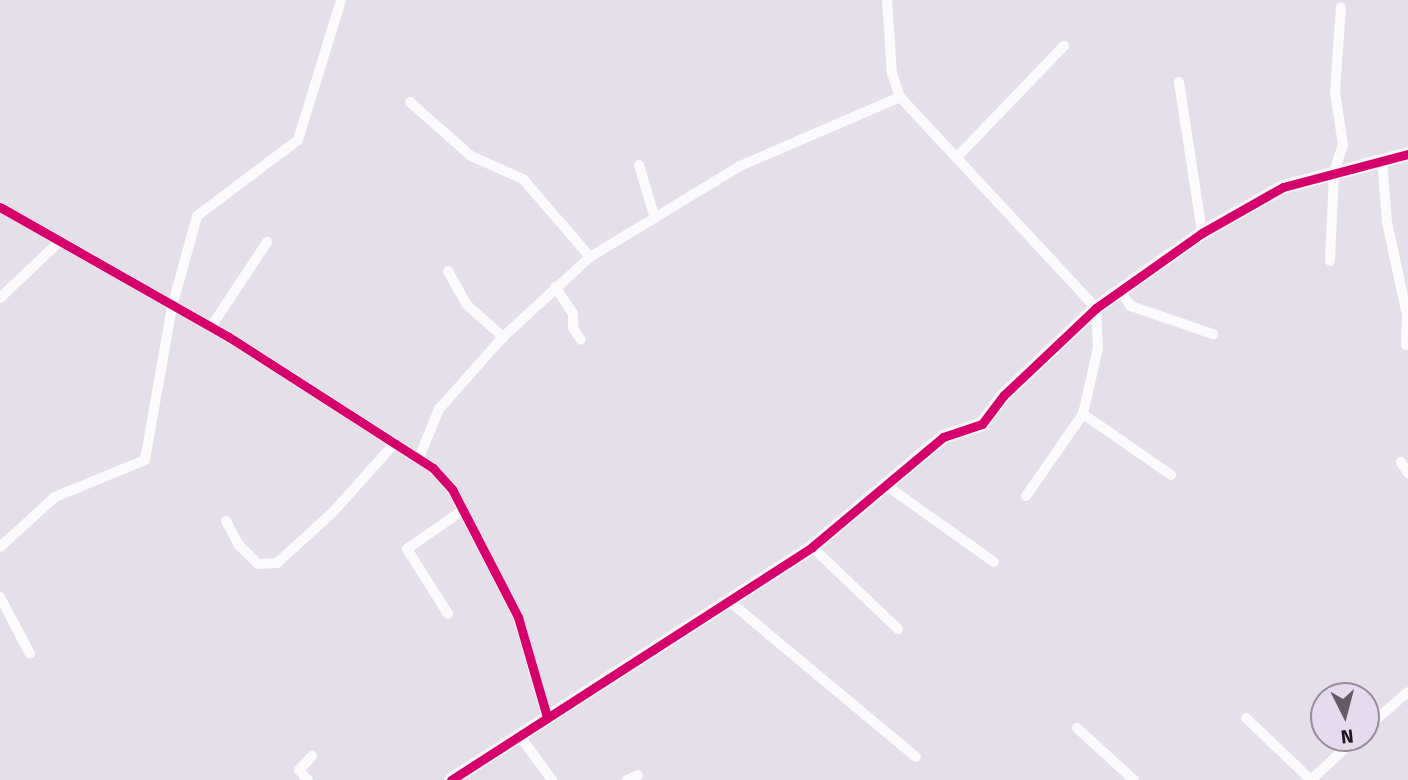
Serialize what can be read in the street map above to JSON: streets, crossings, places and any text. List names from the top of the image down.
{
  "north": "bottom"
}
